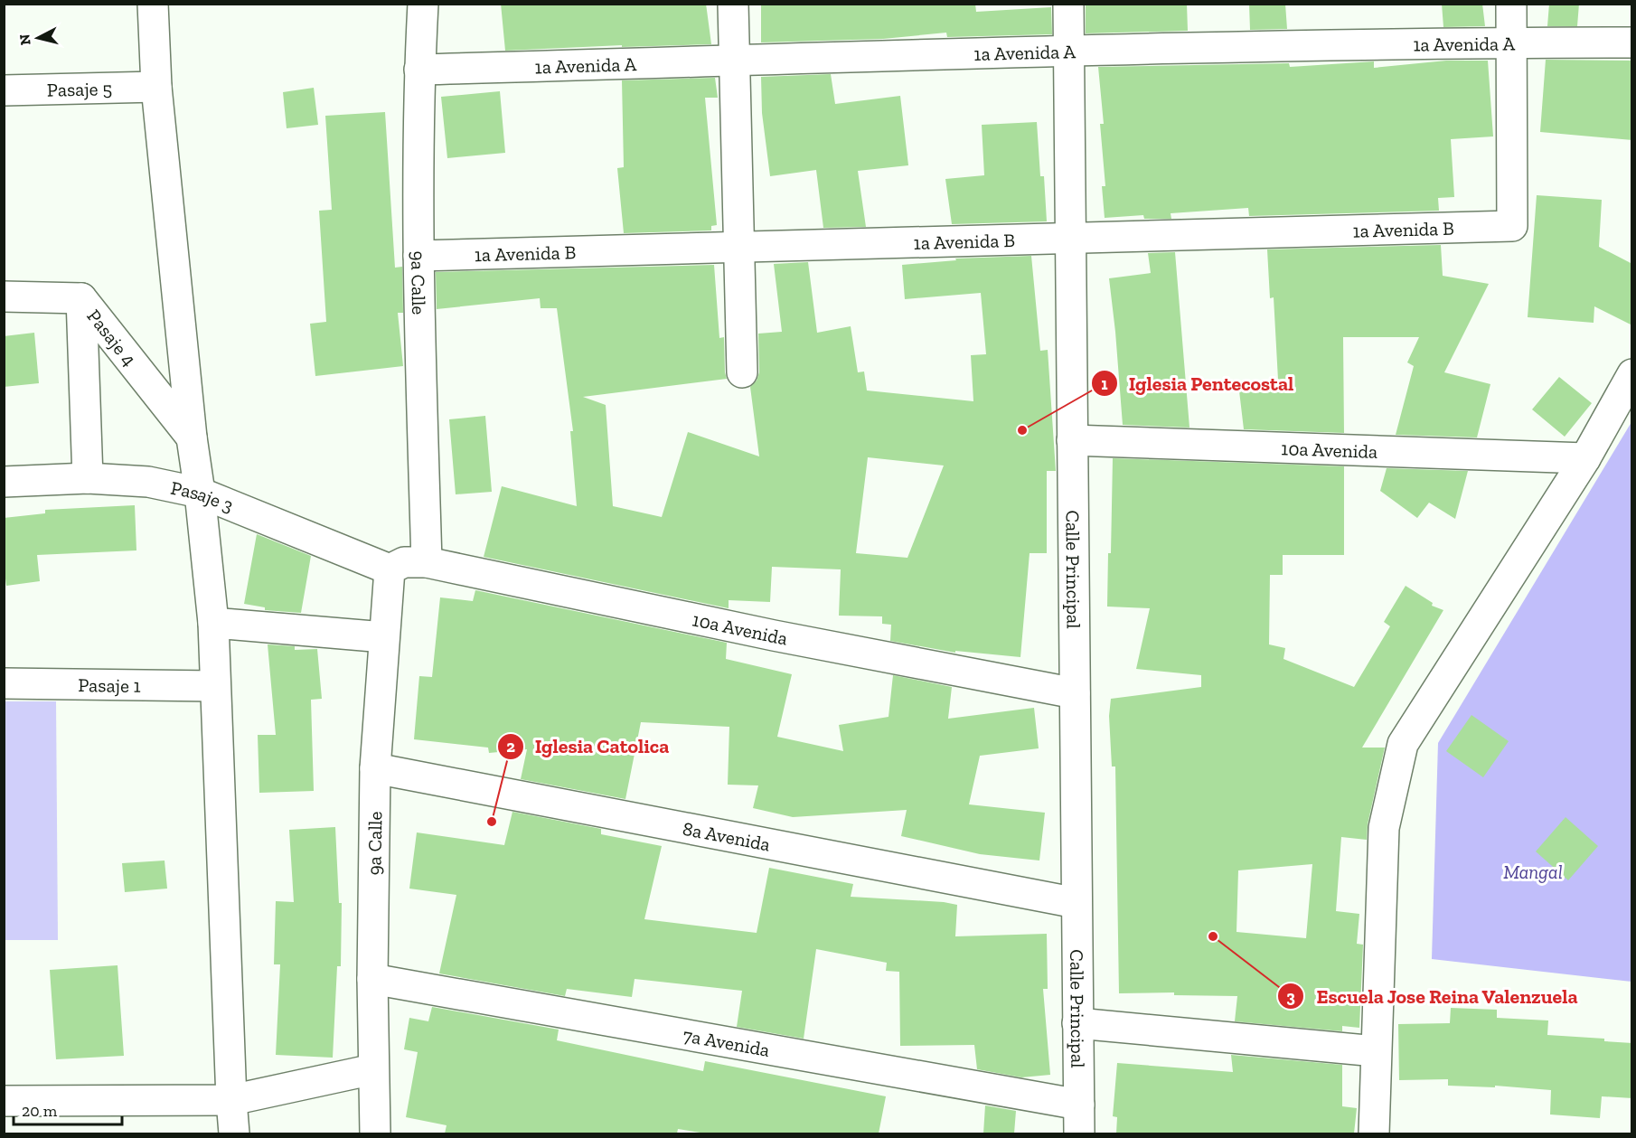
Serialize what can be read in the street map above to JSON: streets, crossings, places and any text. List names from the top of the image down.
{
  "streets": {
    "street": [
      "1a Avenida A",
      "Pasaje 5",
      "1a Avenida B",
      "9a Calle",
      "Pasaje 4",
      "10a Avenida",
      "Pasaje 3",
      "Calle Principal",
      "Pasaje 1",
      "8a Avenida",
      "7a Avenida"
    ]
  },
  "crossings": [
    ["1a Avenida A", "1a Avenida B"],
    ["1a Avenida A", "9a Calle"],
    ["1a Avenida A", "Calle Principal"],
    ["1a Avenida B", "9a Calle"],
    ["1a Avenida B", "Calle Principal"],
    ["9a Calle", "10a Avenida"],
    ["9a Calle", "Pasaje 3"],
    ["9a Calle", "8a Avenida"],
    ["9a Calle", "7a Avenida"],
    ["10a Avenida", "Pasaje 3"],
    ["10a Avenida", "Calle Principal"],
    ["Calle Principal", "8a Avenida"],
    ["Calle Principal", "7a Avenida"]
  ],
  "parks": ["Mangal"],
  "places": ["Iglesia Pentecostal", "Iglesia Catolica", "Escuela Jose Reina Valenzuela"],
  "scale_bar": "20 m",
  "north": "left"
}
